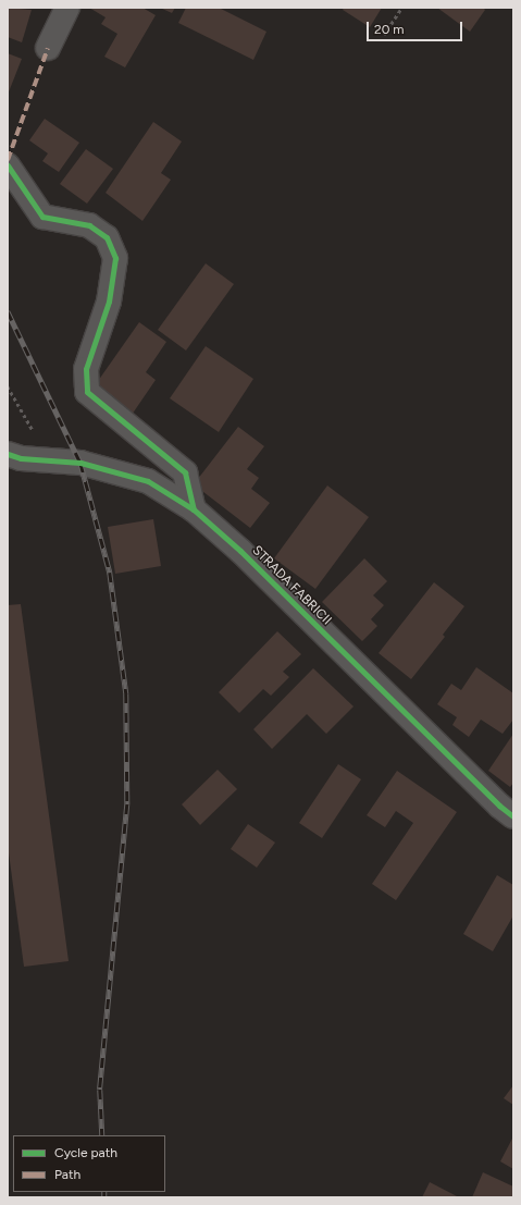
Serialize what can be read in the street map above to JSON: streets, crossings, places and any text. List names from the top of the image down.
{
  "streets": {
    "street": ["STRADA FABRICII"]
  },
  "legend": ["Cycle path", "Path"],
  "scale_bar": "20 m"
}
